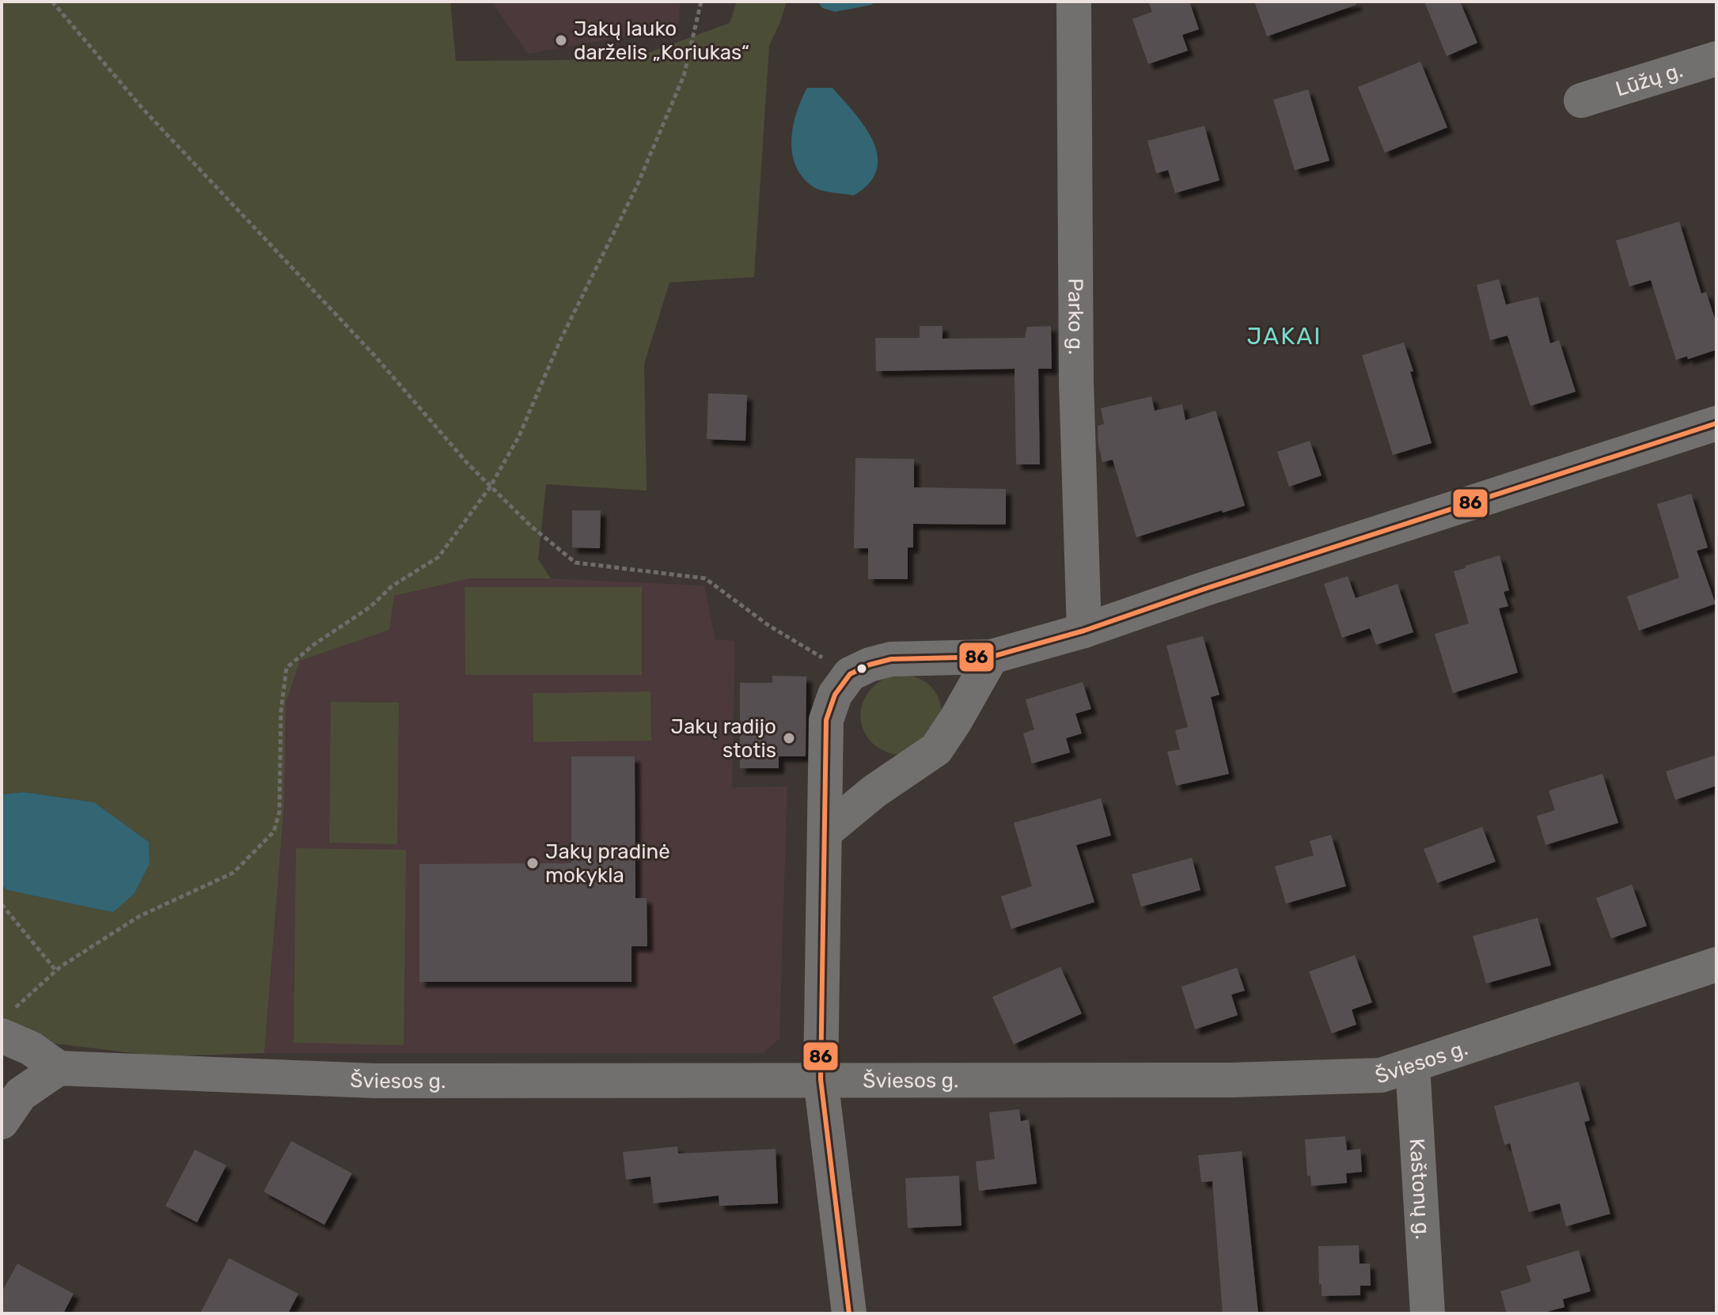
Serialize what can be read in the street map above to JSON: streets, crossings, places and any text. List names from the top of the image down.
{
  "streets": {
    "street": [
      "Lūžų g.",
      "Parko g.",
      "Šviesos g.",
      "Kaštonų g."
    ]
  },
  "crossings": [
    ["Šviesos g.", "Kaštonų g."]
  ],
  "districts": ["JAKAI"],
  "places": ["Jakų lauko darželis „Koriukas“", "Jakų radijo stotis", "Jakų pradinė mokykla"],
  "lines": ["transit line 86"]
}
